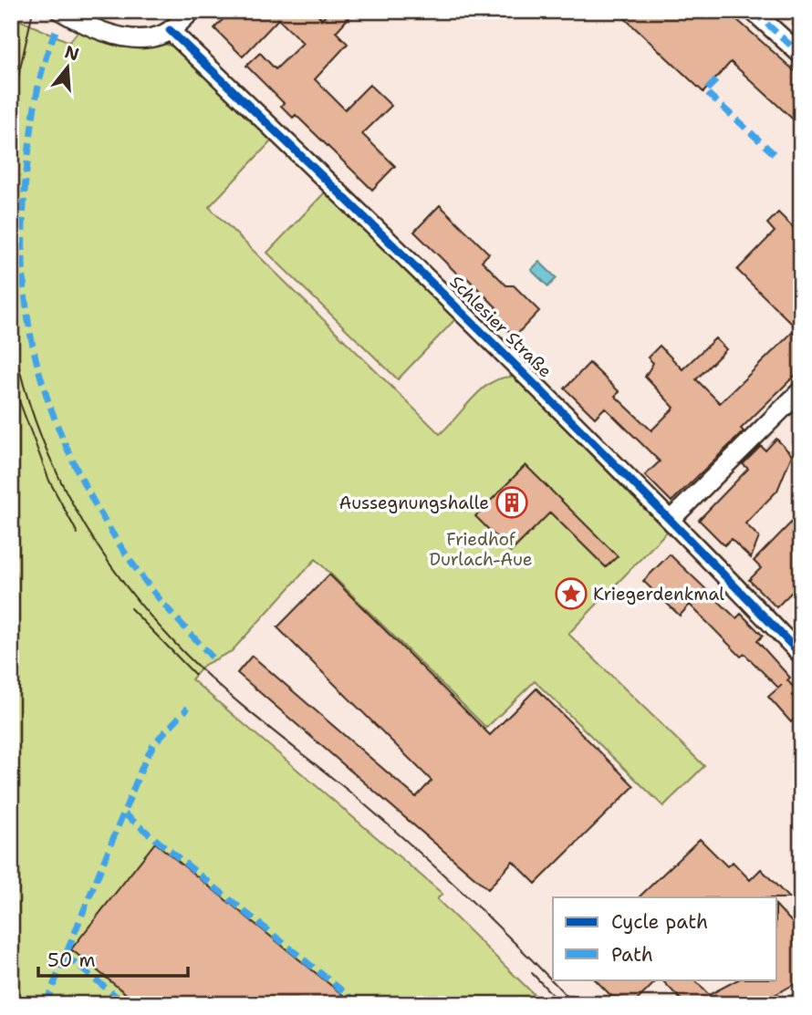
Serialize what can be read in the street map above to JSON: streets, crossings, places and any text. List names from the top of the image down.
{
  "streets": {
    "street": ["Schlesier Straße"]
  },
  "parks": ["Friedhof Durlach-Aue"],
  "places": {
    "building": ["Aussegnungshalle"],
    "place": ["Kriegerdenkmal"]
  },
  "legend": ["Cycle path", "Path"],
  "scale_bar": "50 m",
  "north": "top"
}
